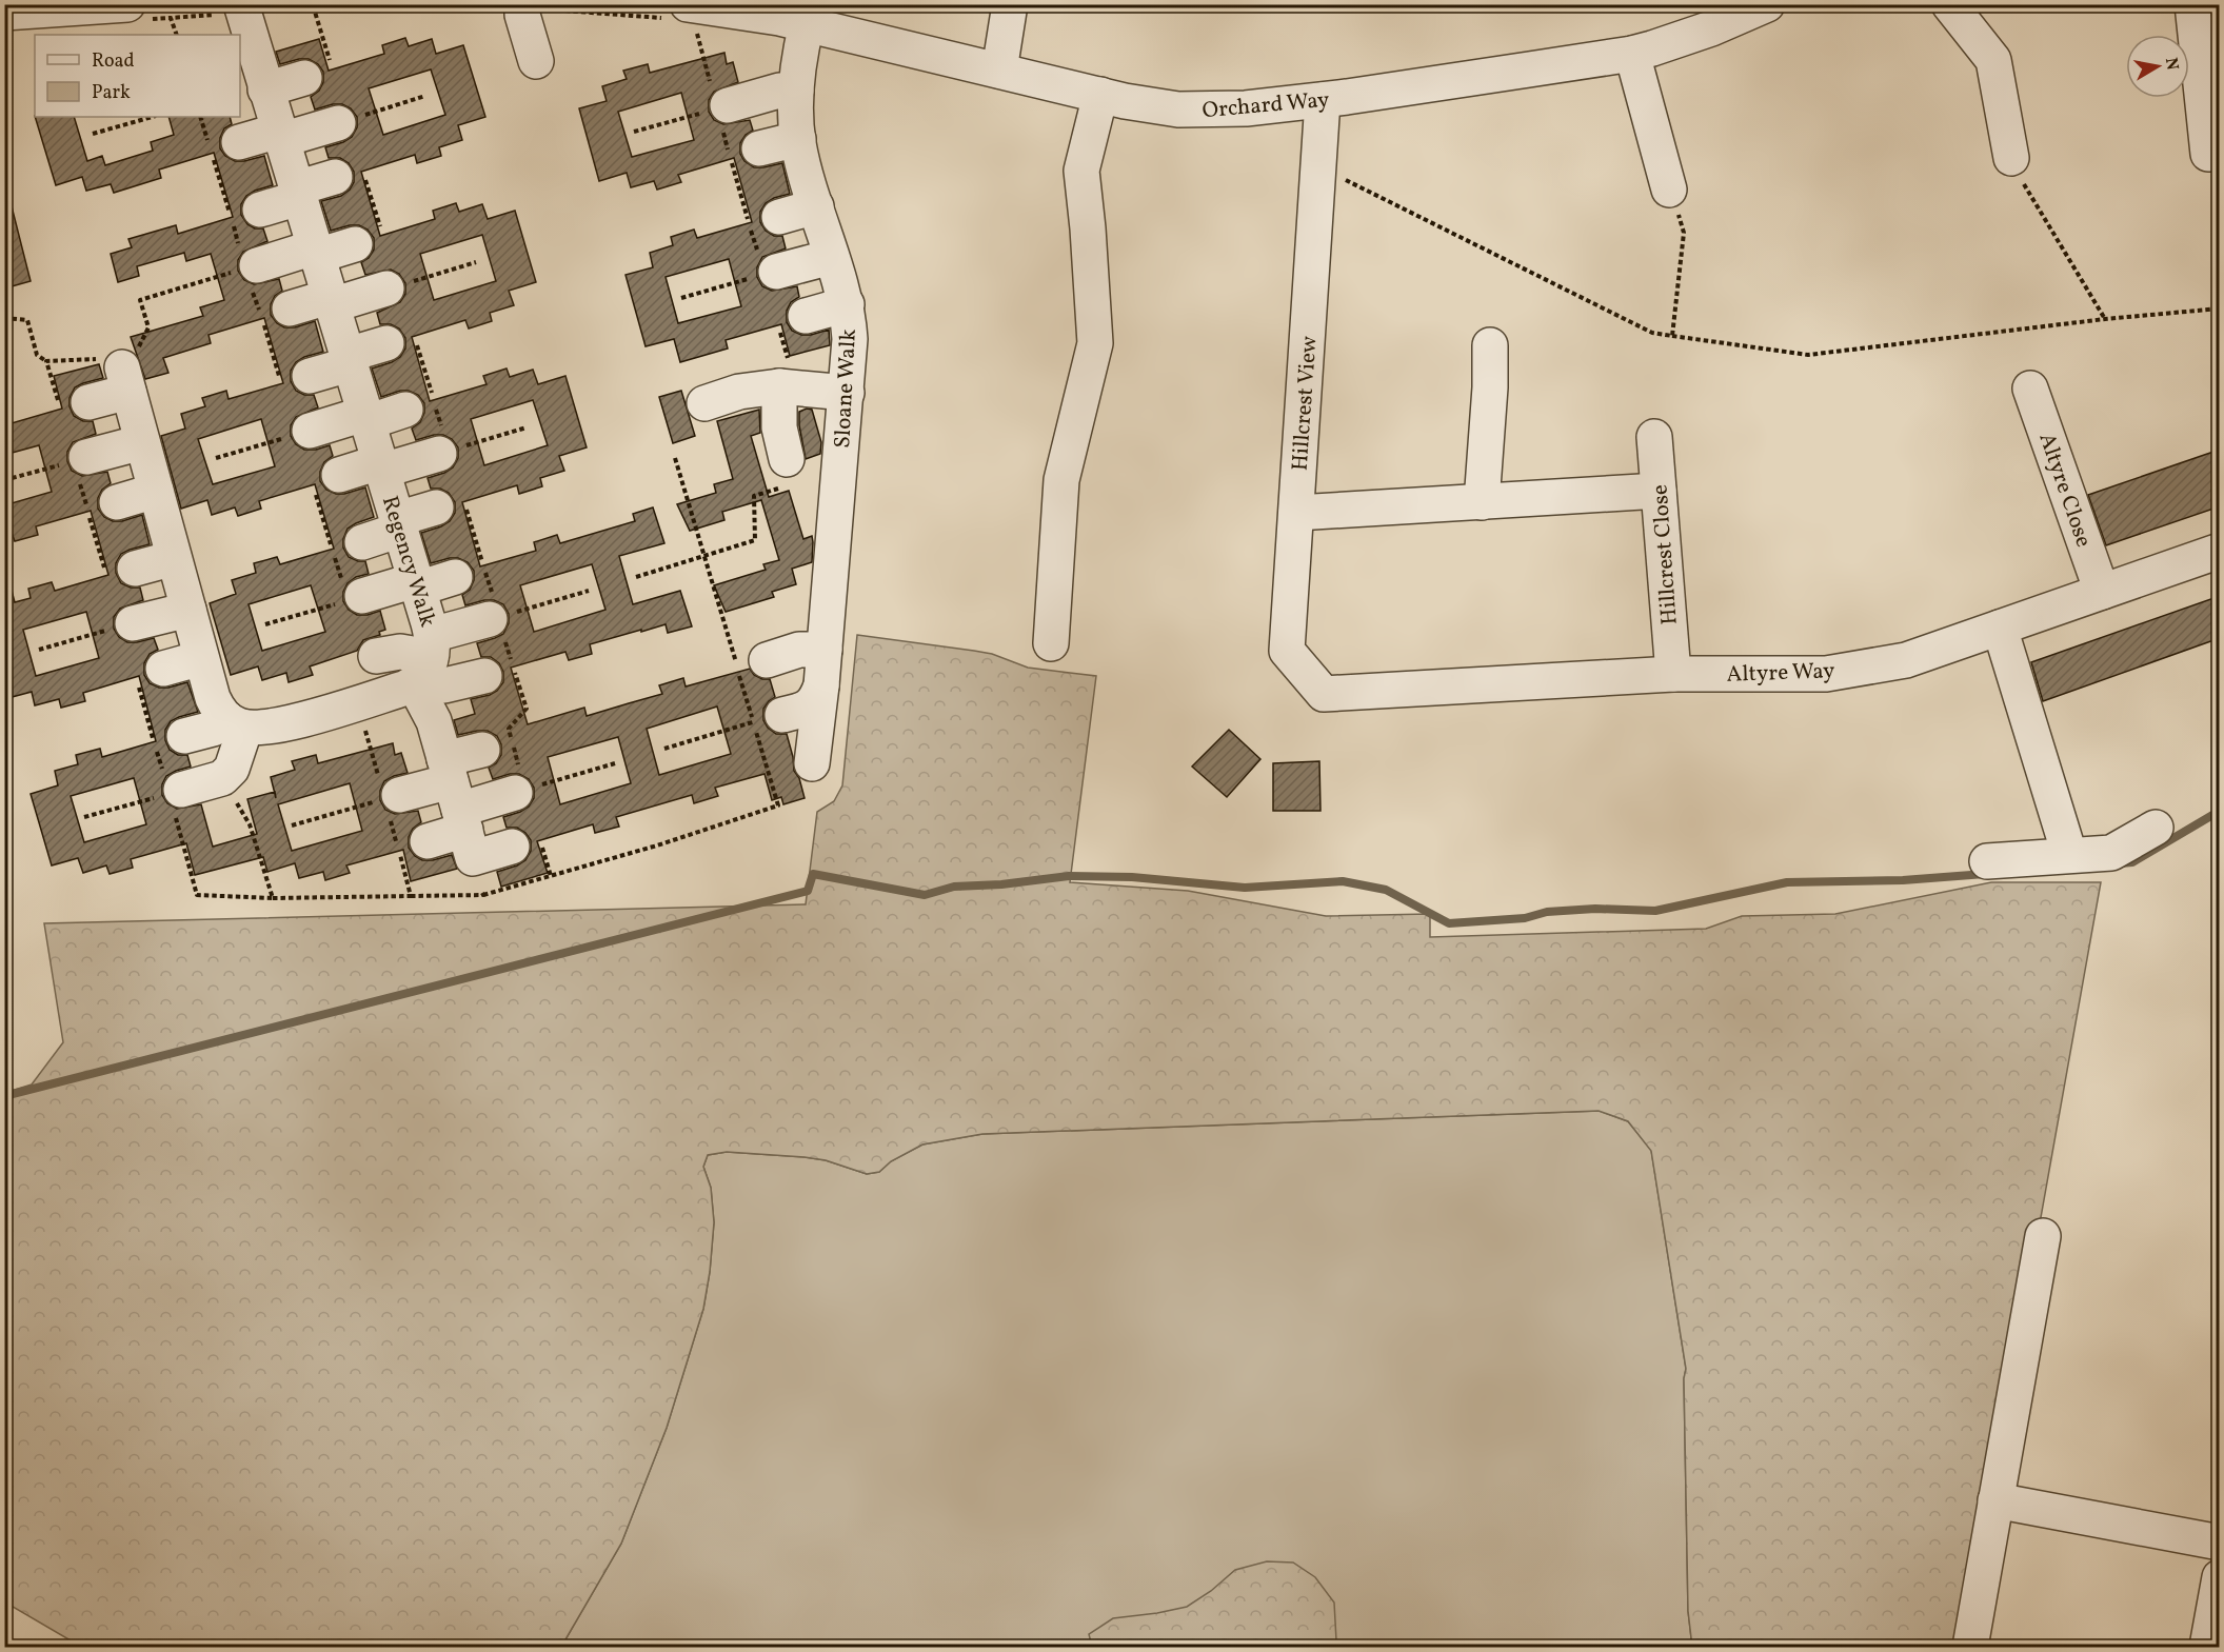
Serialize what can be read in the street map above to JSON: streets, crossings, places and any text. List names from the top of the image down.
{
  "streets": {
    "street": [
      "Orchard Way",
      "Sloane Walk",
      "Hillcrest View",
      "Altyre Close",
      "Hillcrest Close",
      "Regency Walk",
      "Altyre Way"
    ]
  },
  "crossings": [
    ["Orchard Way", "Sloane Walk"],
    ["Orchard Way", "Hillcrest View"],
    ["Hillcrest View", "Altyre Way"],
    ["Altyre Close", "Altyre Way"],
    ["Hillcrest Close", "Altyre Way"]
  ],
  "legend": ["Road", "Park"],
  "north": "right"
}
